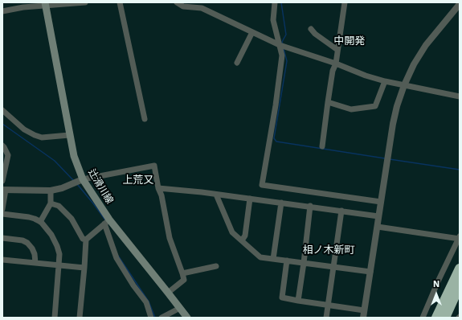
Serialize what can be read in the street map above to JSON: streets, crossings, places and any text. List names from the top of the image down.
{
  "streets": {
    "main road": ["辻滑川線"]
  },
  "districts": ["中開発", "上荒又", "相ノ木新町"],
  "north": "top"
}
